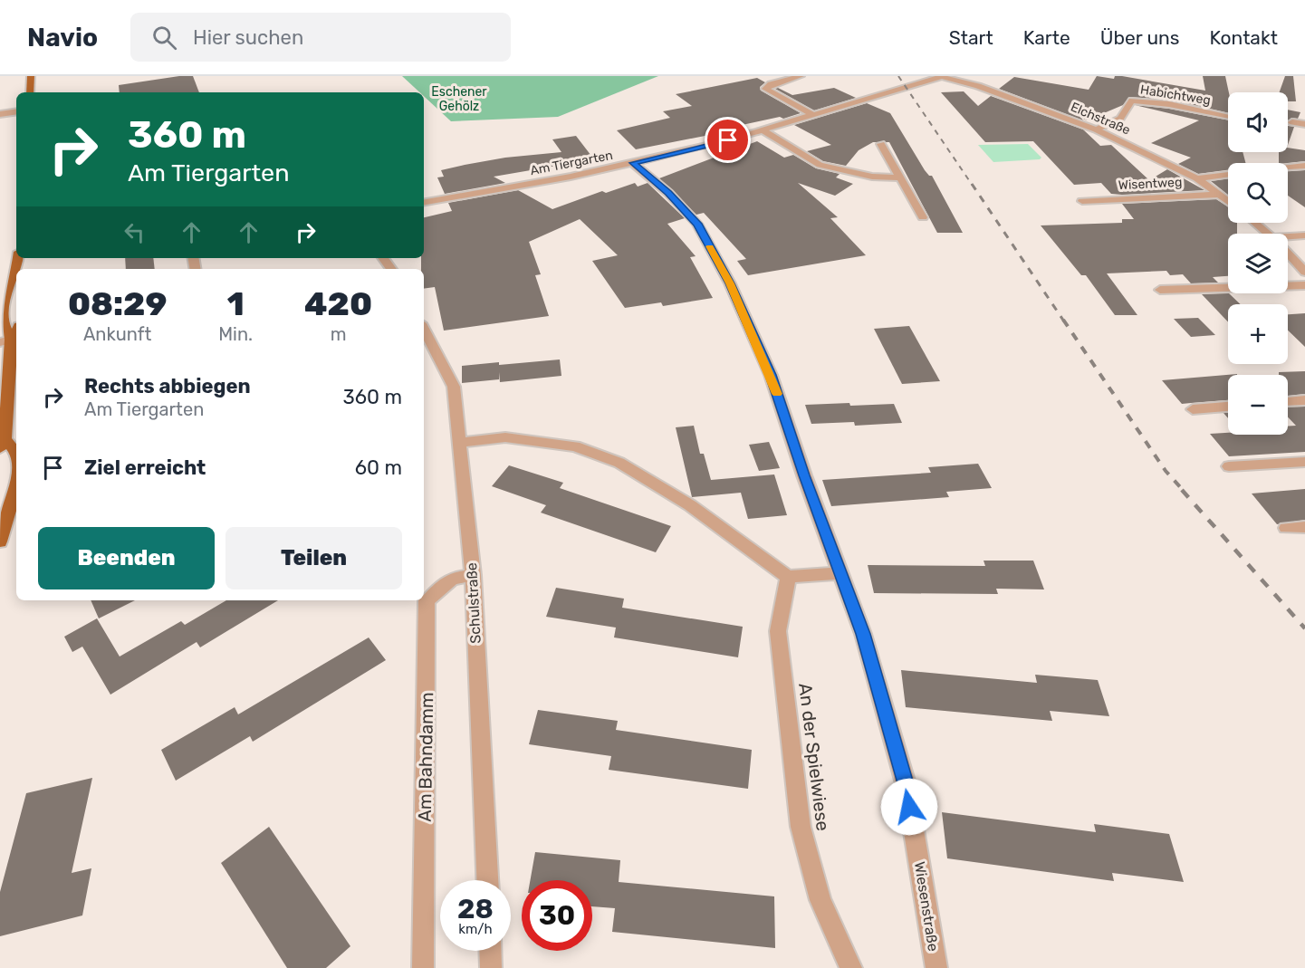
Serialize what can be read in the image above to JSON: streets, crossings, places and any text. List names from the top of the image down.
{
  "streets": {
    "street": [
      "Habichtweg",
      "Elchstraße",
      "Am Tiergarten",
      "Wisentweg",
      "Schulstraße",
      "Am Bahndamm",
      "An der Spielwiese",
      "Wiesenstraße"
    ]
  },
  "crossings": [
    ["Habichtweg", "Elchstraße"],
    ["Elchstraße", "Am Tiergarten"],
    ["Elchstraße", "Wisentweg"],
    ["Am Tiergarten", "Wiesenstraße"],
    ["Schulstraße", "Am Bahndamm"]
  ],
  "parks": ["Eschener Gehölz"],
  "page": {
    "header": "Navio",
    "search": "Hier suchen",
    "nav": [
      "Start",
      "Karte",
      "Über uns",
      "Kontakt"
    ],
    "map_buttons": ["+", "−"],
    "turn": ["360 m", "Am Tiergarten"],
    "eta": [
      "08:29",
      "Ankunft",
      "1",
      "Min.",
      "420",
      "m"
    ],
    "list": [
      {
        "name": "Rechts abbiegen",
        "note": "Am Tiergarten",
        "value": "360 m"
      },
      {
        "name": "Ziel erreicht",
        "value": "60 m"
      }
    ],
    "buttons": ["Beenden", "Teilen"],
    "speed": "28 km/h",
    "limit": "30"
  }
}
